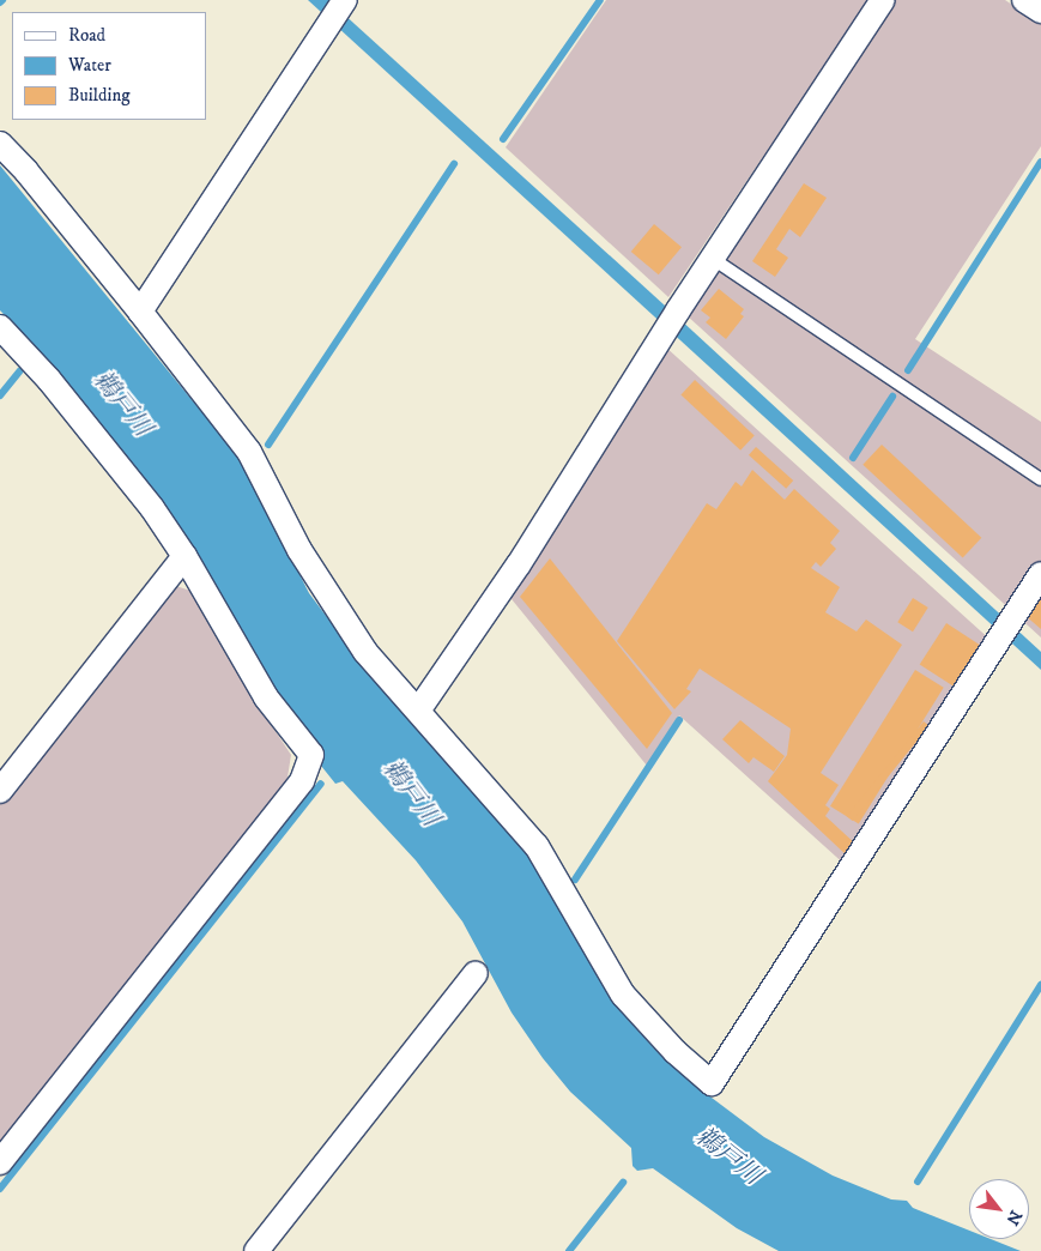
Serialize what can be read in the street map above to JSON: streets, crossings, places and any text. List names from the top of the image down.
{
  "water": ["鵜戸川"],
  "legend": ["Road", "Water", "Building"],
  "north": "bottom right"
}
